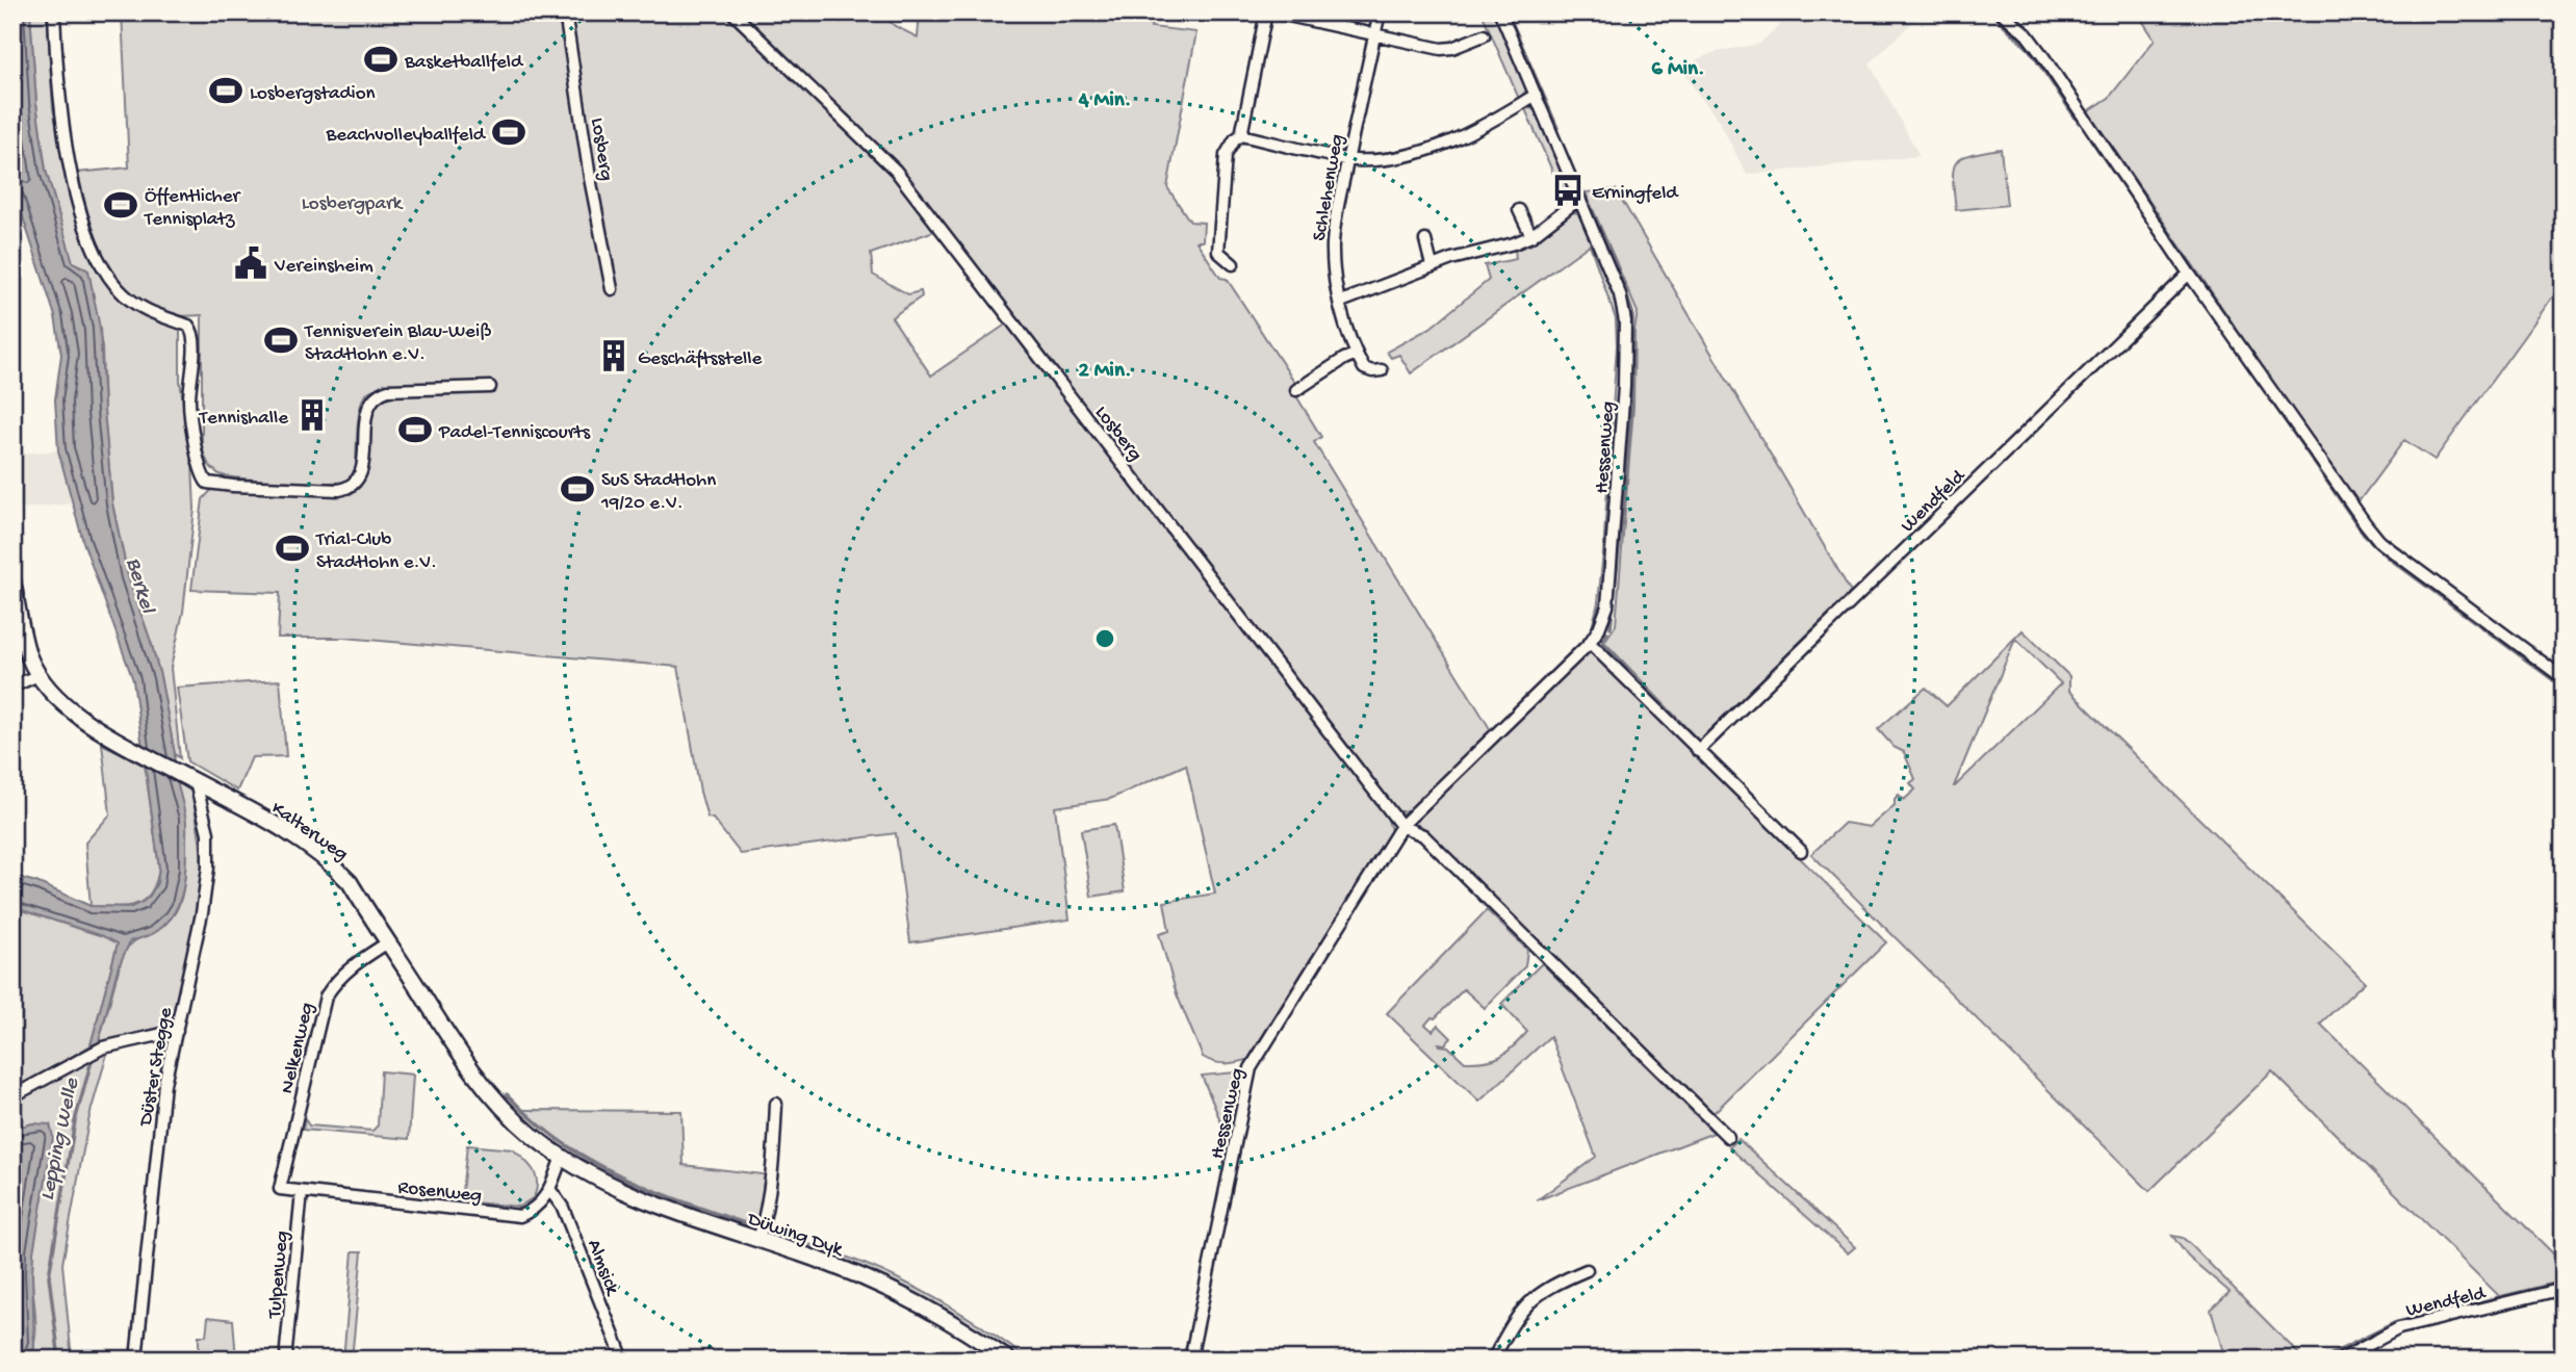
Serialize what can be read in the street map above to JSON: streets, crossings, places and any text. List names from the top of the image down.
{
  "streets": {
    "street": [
      "Losberg",
      "Schlehenweg",
      "Hessenweg",
      "Wendfeld",
      "Kalterweg",
      "Nelkenweg",
      "Düster Stegge",
      "Rosenweg",
      "Düwing Dyk",
      "Almsick",
      "Tulpenweg"
    ]
  },
  "crossings": [
    ["Losberg", "Hessenweg"],
    ["Kalterweg", "Nelkenweg"],
    ["Kalterweg", "Düster Stegge"],
    ["Kalterweg", "Rosenweg"],
    ["Kalterweg", "Düwing Dyk"],
    ["Nelkenweg", "Rosenweg"],
    ["Rosenweg", "Düwing Dyk"],
    ["Rosenweg", "Almsick"],
    ["Rosenweg", "Tulpenweg"]
  ],
  "water": ["Berkel", "Lepping Welle"],
  "parks": ["Losbergpark"],
  "places": {
    "sports": [
      "Basketballfeld",
      "Losbergstadion",
      "Beachvolleyballfeld",
      "Öffentlicher Tennisplatz",
      "Tennisverein Blau-Weiß Stadtlohn e.V.",
      "Padel-Tenniscourts",
      "SuS Stadtlohn 19/20 e.V.",
      "Trial-Club Stadtlohn e.V."
    ],
    "bus stop": ["Erningfeld"],
    "public building": ["Vereinsheim"],
    "building": ["Geschäftsstelle", "Tennishalle"]
  },
  "rings": ["6 Min.", "4 Min.", "2 Min."]
}
